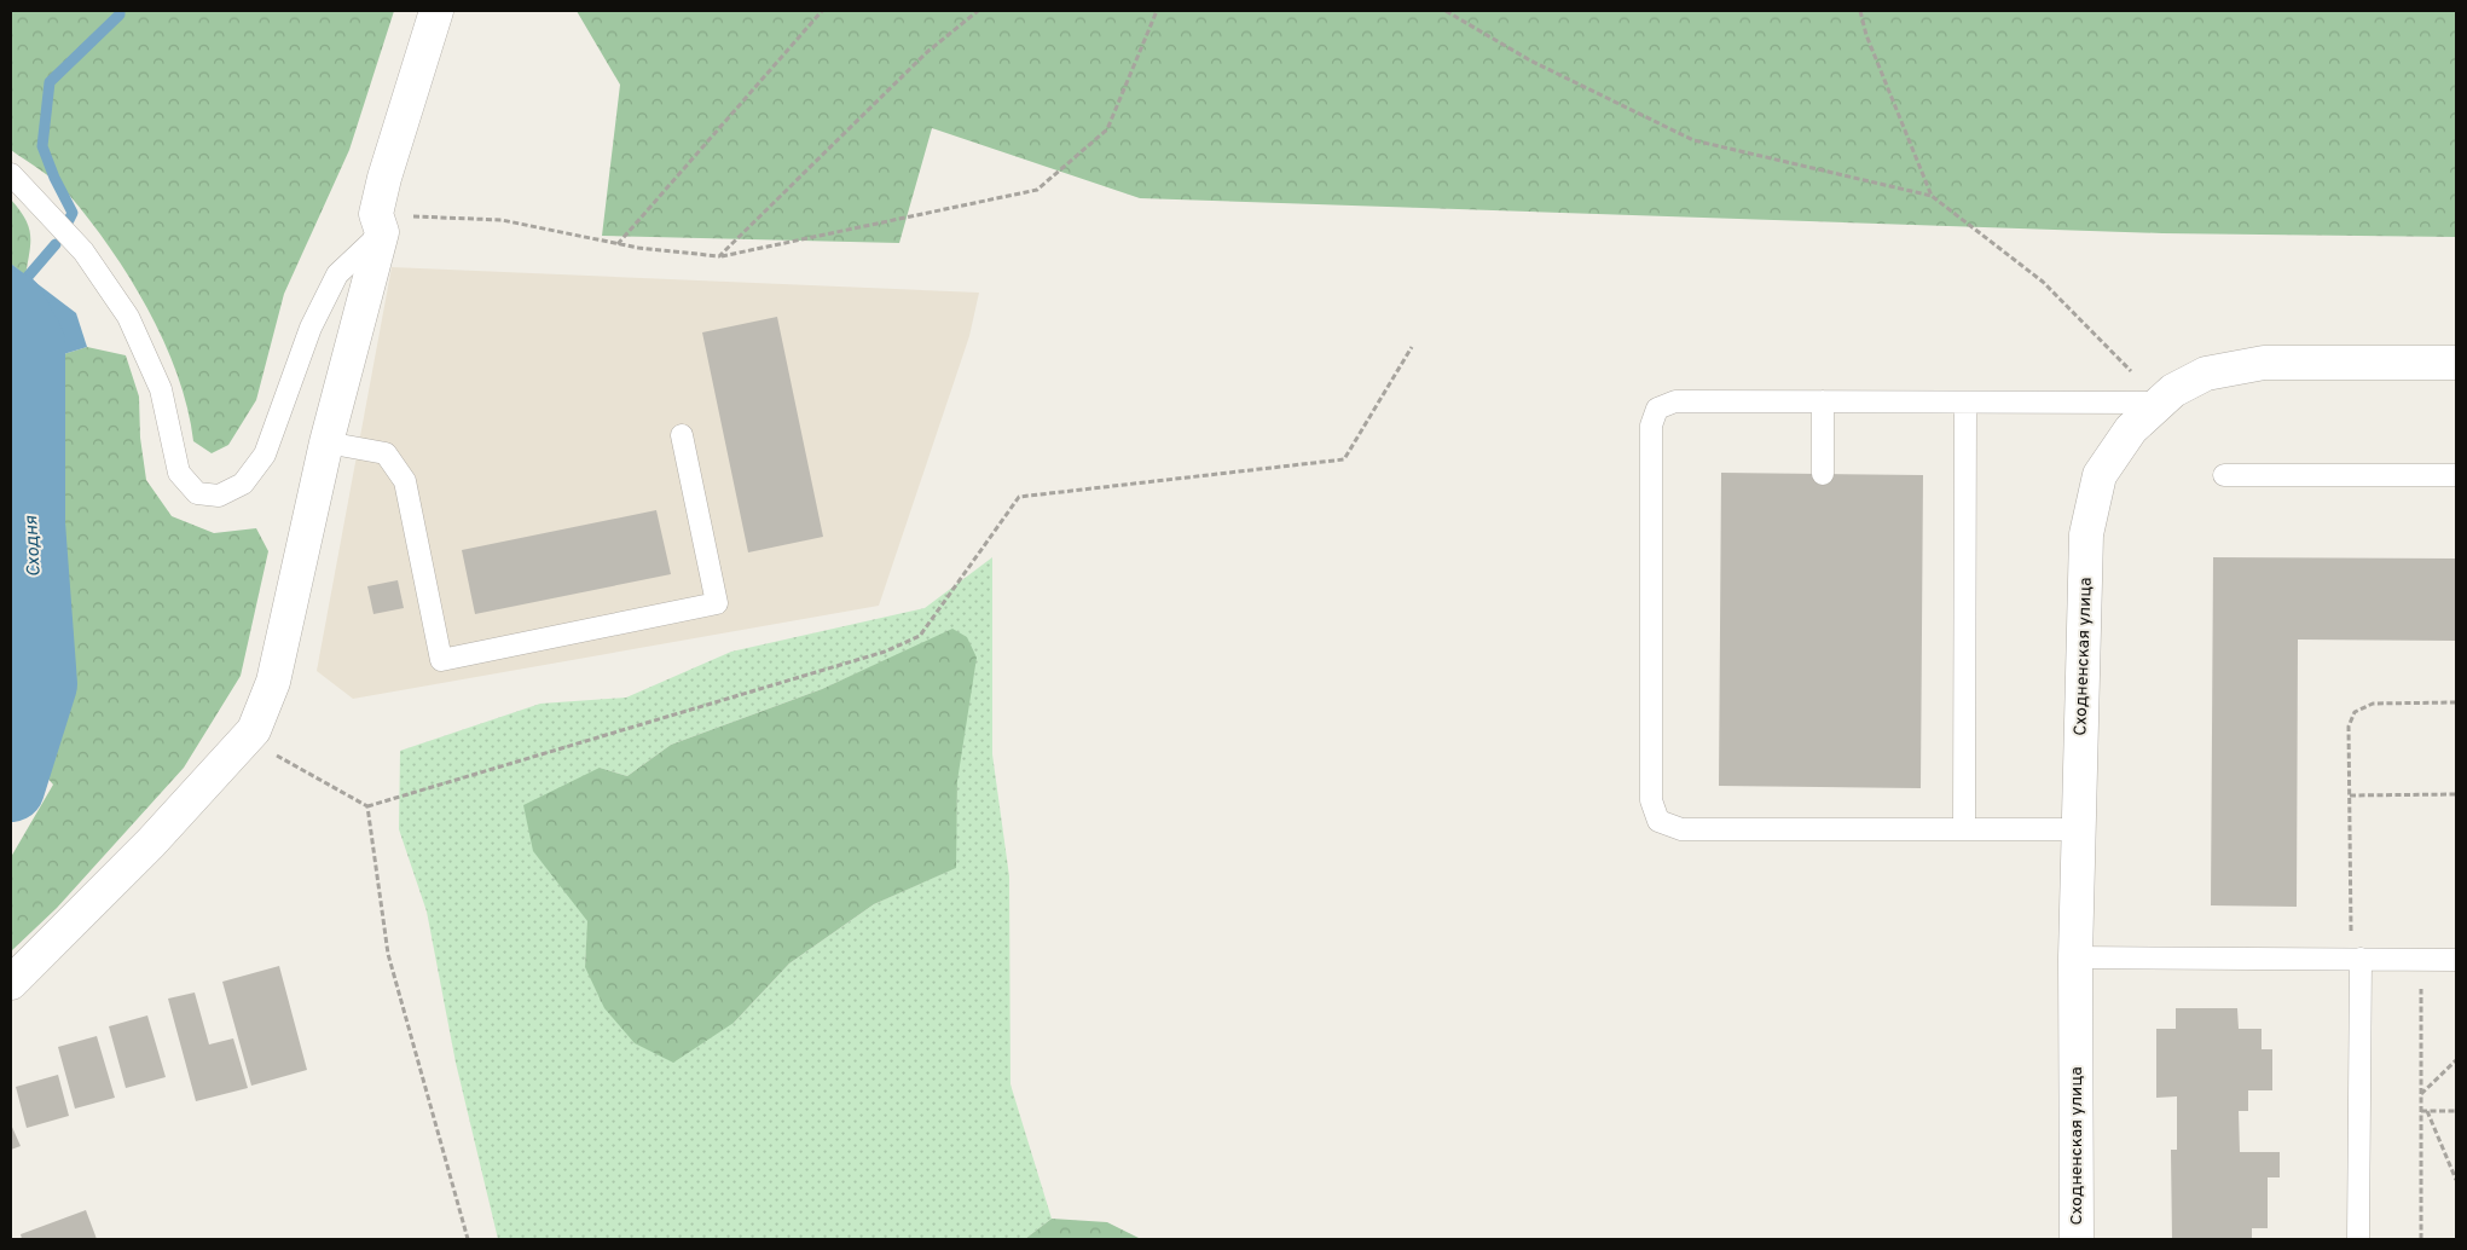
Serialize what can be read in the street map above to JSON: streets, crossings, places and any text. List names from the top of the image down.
{
  "streets": {
    "street": ["Сходненская улица"]
  },
  "water": ["Сходня"]
}
